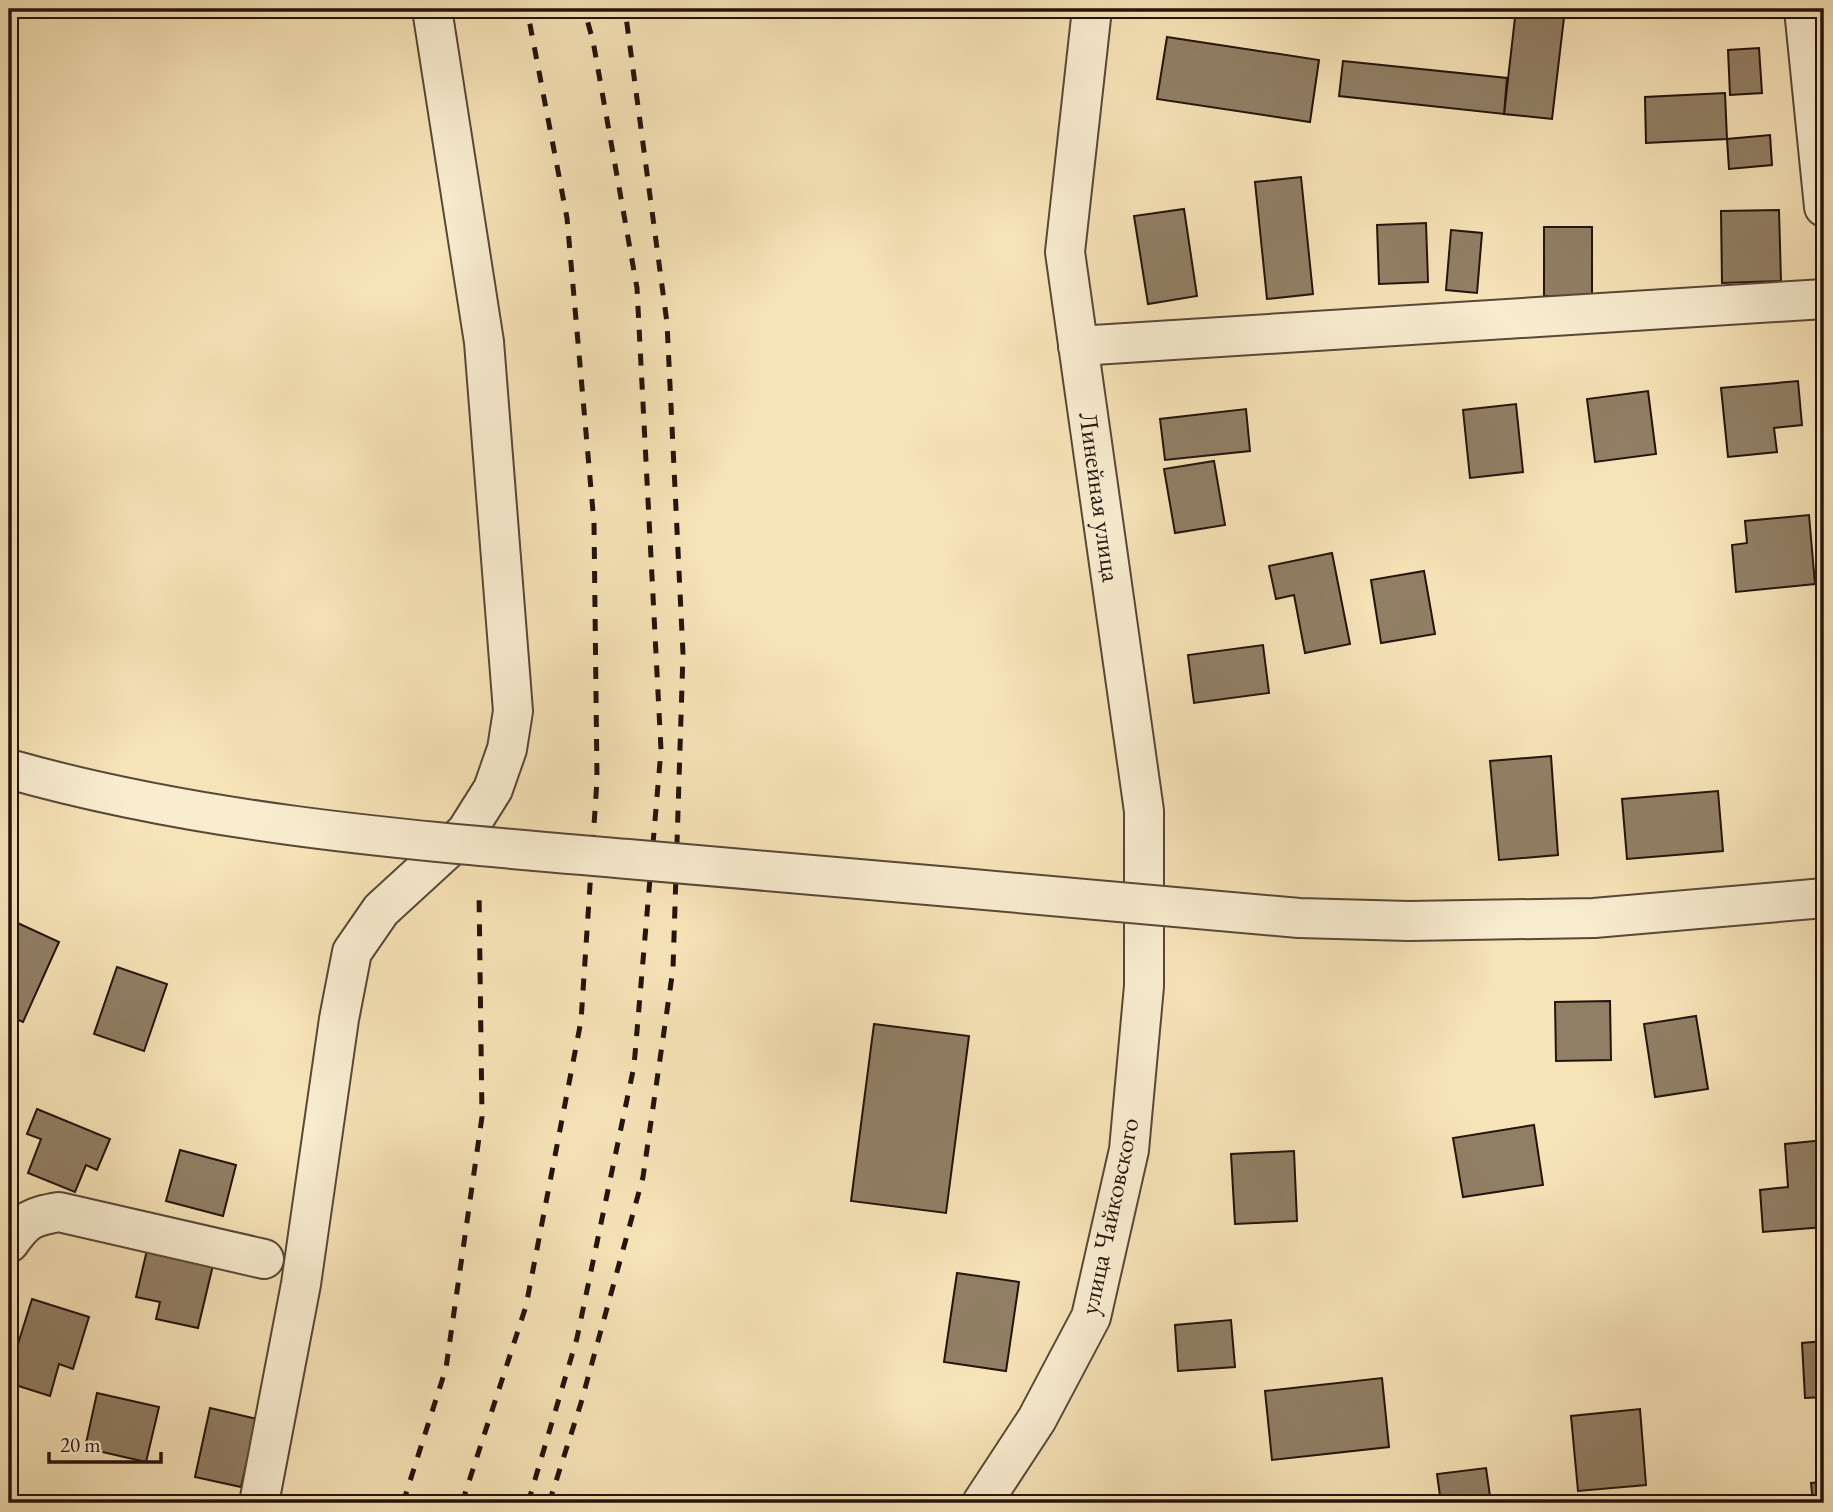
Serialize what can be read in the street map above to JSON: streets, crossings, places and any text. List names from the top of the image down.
{
  "streets": {
    "street": ["Линейная улица", "улица Чайковского"]
  },
  "crossings": [
    ["Линейная улица", "улица Чайковского"]
  ],
  "scale_bar": "20 m"
}
